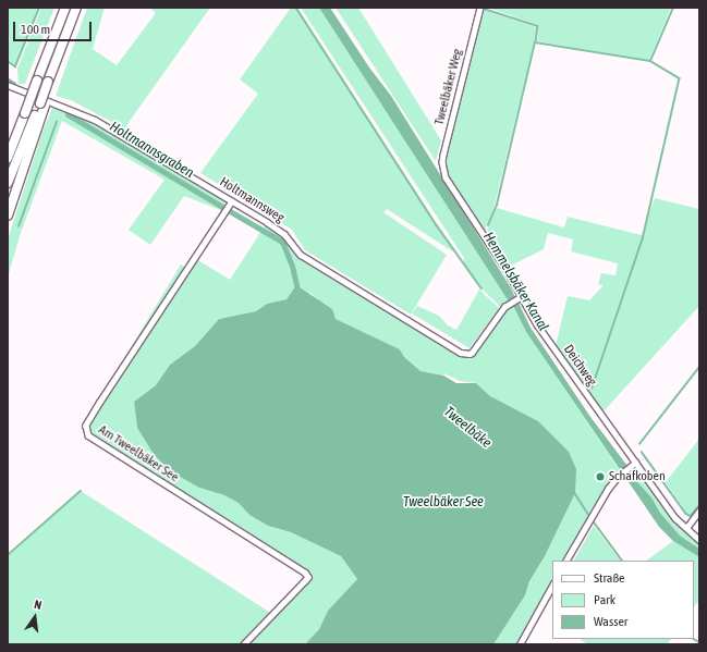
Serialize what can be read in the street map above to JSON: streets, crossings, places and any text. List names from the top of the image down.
{
  "streets": {
    "street": [
      "Tweelbäker Weg",
      "Holtmannsweg",
      "Deichweg",
      "Am Tweelbäker See"
    ]
  },
  "crossings": [
    ["Tweelbäker Weg", "Deichweg"],
    ["Holtmannsweg", "Deichweg"],
    ["Holtmannsweg", "Am Tweelbäker See"]
  ],
  "water": [
    "Holtmannsgraben",
    "Hemmelsbäker Kanal",
    "Tweelbäke",
    "Tweelbäker See"
  ],
  "places": ["Schafkoben"],
  "legend": ["Straße", "Park", "Wasser"],
  "scale_bar": "100 m",
  "north": "top"
}
